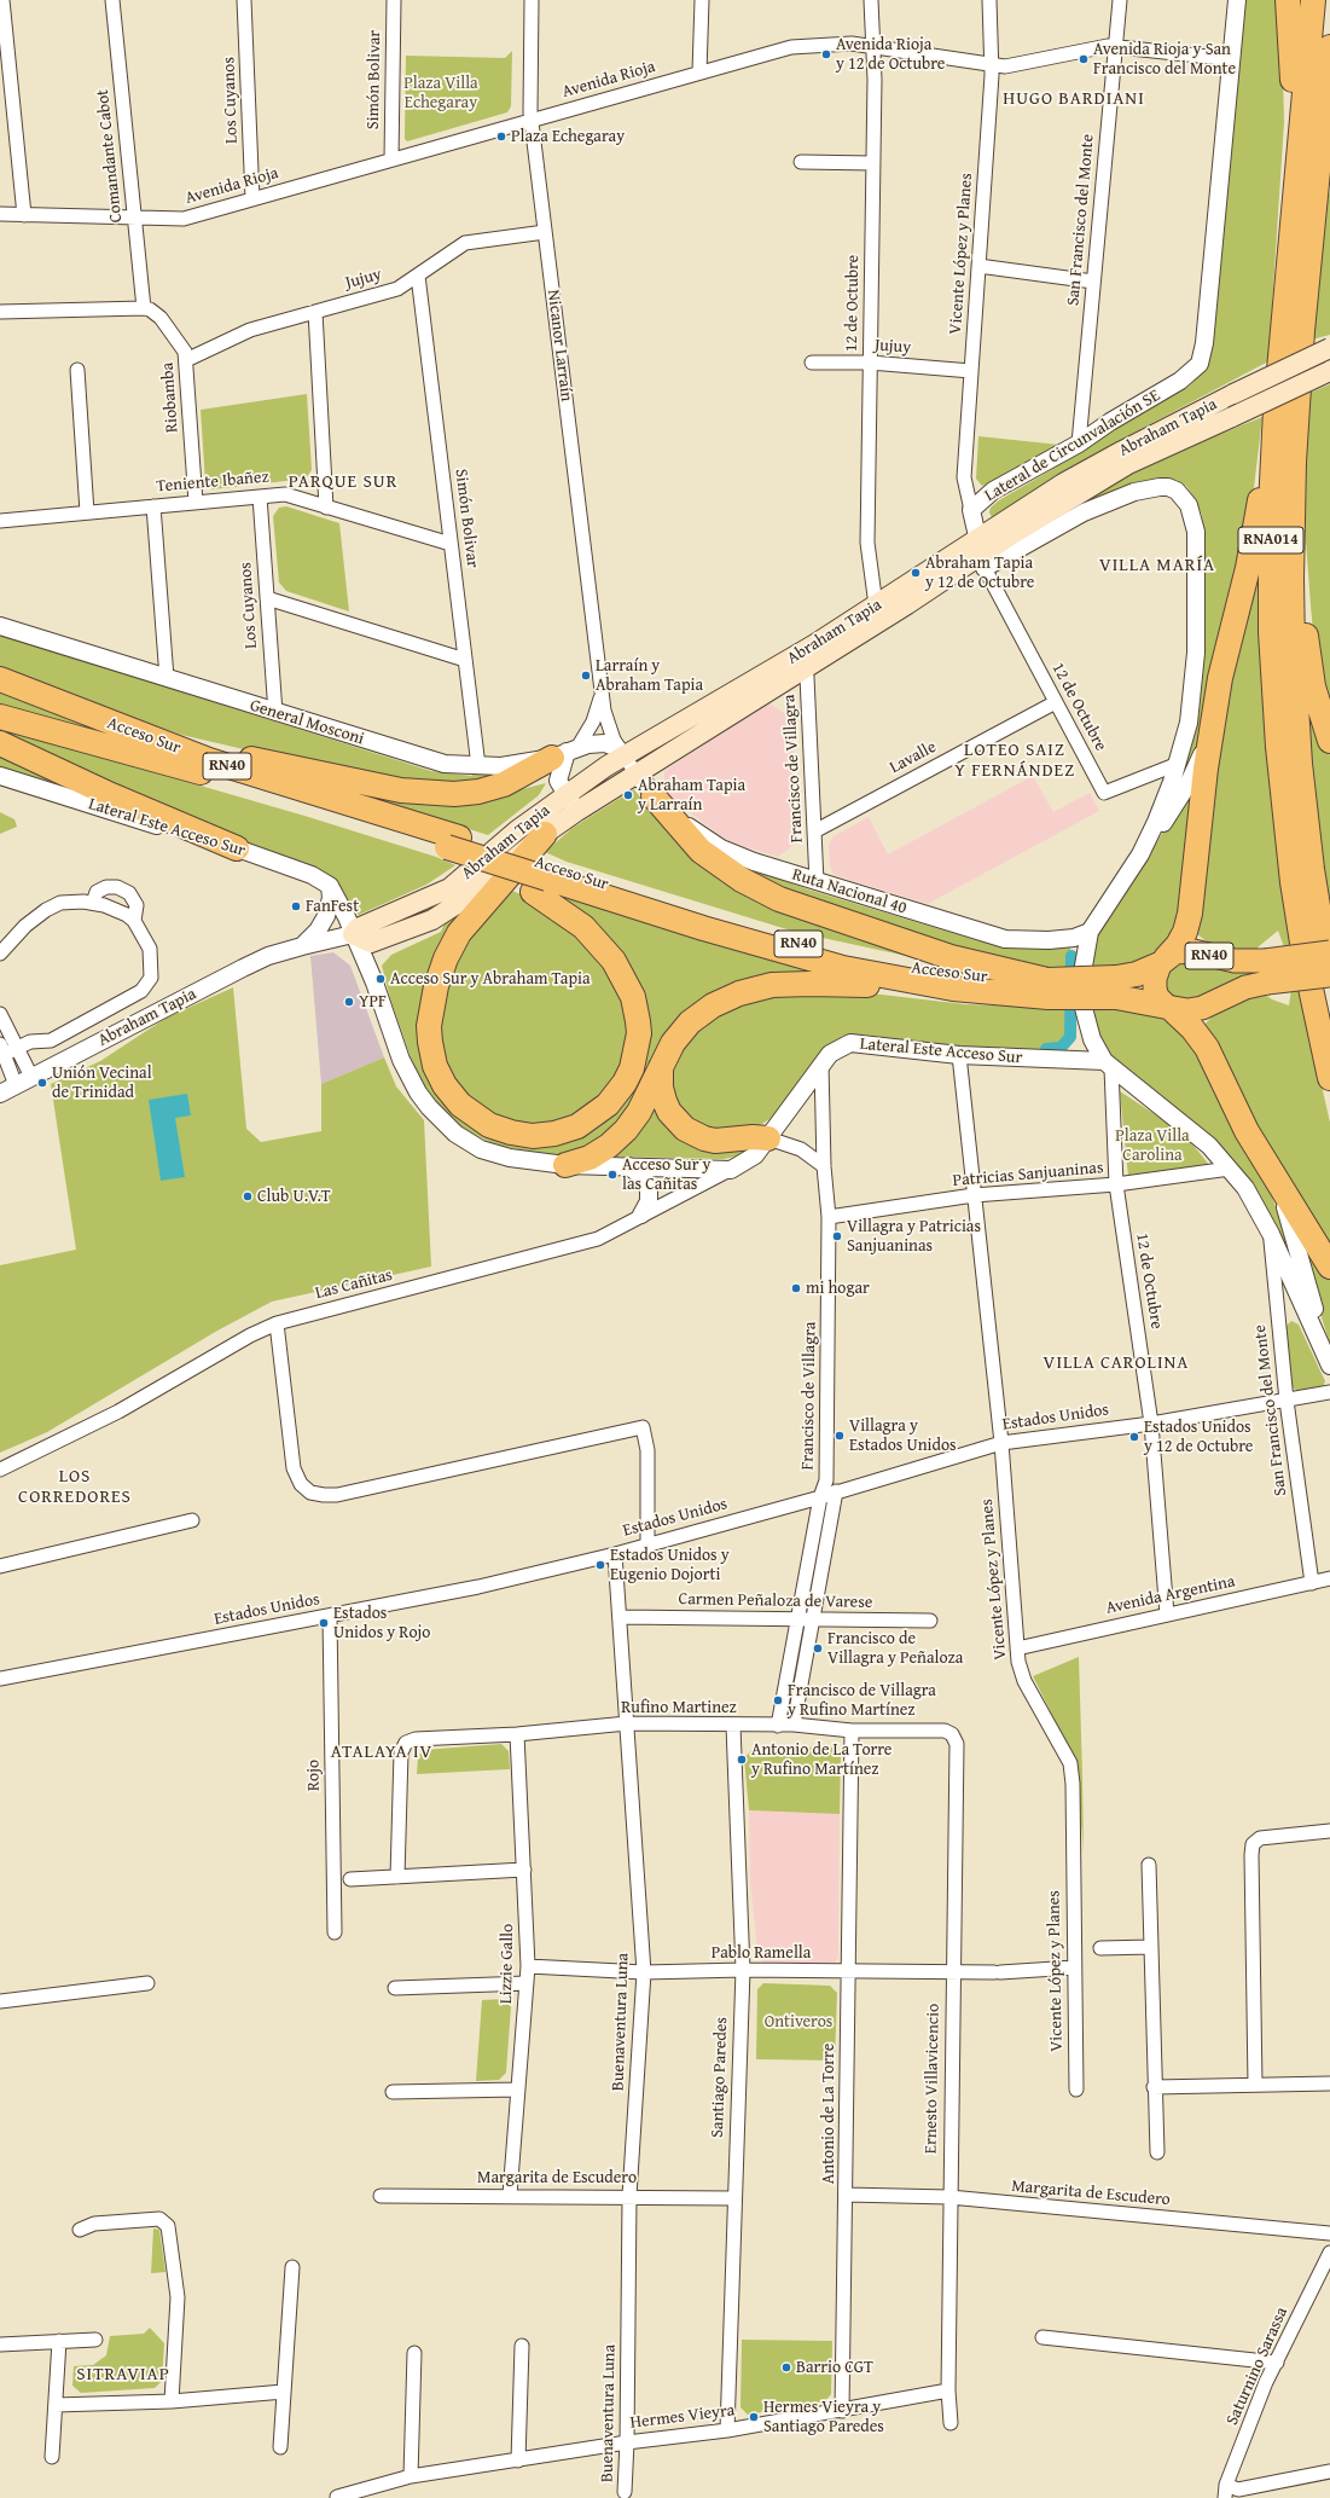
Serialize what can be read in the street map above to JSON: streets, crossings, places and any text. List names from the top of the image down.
{
  "streets": {
    "highway": ["RNA014", "Acceso Sur", "RN40"],
    "main road": ["Abraham Tapia"],
    "street": [
      "Simón Bolivar",
      "Avenida Rioja",
      "Los Cuyanos",
      "Comandante Cabot",
      "San Francisco del Monte",
      "Vicente López y Planes",
      "Jujuy",
      "12 de Octubre",
      "Nicanor Larraín",
      "Riobamba",
      "Lateral de Circunvalación SE",
      "Teniente Ibañez",
      "General Mosconi",
      "Lavalle",
      "Francisco de Villagra",
      "Lateral Este Acceso Sur",
      "Ruta Nacional 40",
      "Patricias Sanjuaninas",
      "Las Cañitas",
      "Estados Unidos",
      "Avenida Argentina",
      "Carmen Peñaloza de Varese",
      "Rufino Martinez",
      "Rojo",
      "Pablo Ramella",
      "Lizzie Gallo",
      "Buenaventura Luna",
      "Santiago Paredes",
      "Ernesto Villavicencio",
      "Antonio de La Torre",
      "Margarita de Escudero",
      "Saturnino Sarassa",
      "Hermes Vieyra"
    ]
  },
  "crossings": [
    ["Simón Bolivar", "Avenida Rioja"],
    ["Simón Bolivar", "Jujuy"],
    ["Simón Bolivar", "Teniente Ibañez"],
    ["Simón Bolivar", "General Mosconi"],
    ["Avenida Rioja", "Los Cuyanos"],
    ["Avenida Rioja", "Comandante Cabot"],
    ["Avenida Rioja", "San Francisco del Monte"],
    ["Avenida Rioja", "Vicente López y Planes"],
    ["Avenida Rioja", "12 de Octubre"],
    ["Avenida Rioja", "Nicanor Larraín"],
    ["Avenida Rioja", "Lateral de Circunvalación SE"],
    ["Los Cuyanos", "Teniente Ibañez"],
    ["Los Cuyanos", "General Mosconi"],
    ["Comandante Cabot", "Riobamba"],
    ["San Francisco del Monte", "Lateral de Circunvalación SE"],
    ["San Francisco del Monte", "Estados Unidos"],
    ["San Francisco del Monte", "Avenida Argentina"],
    ["Vicente López y Planes", "Jujuy"],
    ["Vicente López y Planes", "Lateral de Circunvalación SE"],
    ["Vicente López y Planes", "Lateral Este Acceso Sur"],
    ["Vicente López y Planes", "Patricias Sanjuaninas"],
    ["Vicente López y Planes", "Estados Unidos"],
    ["Vicente López y Planes", "Avenida Argentina"],
    ["Vicente López y Planes", "Pablo Ramella"],
    ["Jujuy", "12 de Octubre"],
    ["Jujuy", "Nicanor Larraín"],
    ["Jujuy", "Riobamba"],
    ["12 de Octubre", "Abraham Tapia"],
    ["12 de Octubre", "Lateral de Circunvalación SE"],
    ["12 de Octubre", "Lavalle"],
    ["12 de Octubre", "Lateral Este Acceso Sur"],
    ["12 de Octubre", "Patricias Sanjuaninas"],
    ["12 de Octubre", "Estados Unidos"],
    ["12 de Octubre", "Avenida Argentina"],
    ["Nicanor Larraín", "Abraham Tapia"],
    ["Nicanor Larraín", "General Mosconi"],
    ["Nicanor Larraín", "Ruta Nacional 40"],
    ["Riobamba", "Teniente Ibañez"],
    ["Abraham Tapia", "Lateral de Circunvalación SE"],
    ["Abraham Tapia", "General Mosconi"],
    ["Abraham Tapia", "Francisco de Villagra"],
    ["Abraham Tapia", "Lateral Este Acceso Sur"],
    ["Abraham Tapia", "Ruta Nacional 40"],
    ["Acceso Sur", "RN40"],
    ["Lavalle", "Francisco de Villagra"],
    ["Francisco de Villagra", "Lateral Este Acceso Sur"],
    ["Francisco de Villagra", "Ruta Nacional 40"],
    ["Francisco de Villagra", "Patricias Sanjuaninas"],
    ["Francisco de Villagra", "Estados Unidos"],
    ["Francisco de Villagra", "Carmen Peñaloza de Varese"],
    ["Francisco de Villagra", "Rufino Martinez"],
    ["Lateral Este Acceso Sur", "Las Cañitas"],
    ["Estados Unidos", "Rojo"],
    ["Estados Unidos", "Buenaventura Luna"],
    ["Carmen Peñaloza de Varese", "Buenaventura Luna"],
    ["Rufino Martinez", "Lizzie Gallo"],
    ["Rufino Martinez", "Buenaventura Luna"],
    ["Rufino Martinez", "Santiago Paredes"],
    ["Rufino Martinez", "Ernesto Villavicencio"],
    ["Rufino Martinez", "Antonio de La Torre"],
    ["Pablo Ramella", "Lizzie Gallo"],
    ["Pablo Ramella", "Buenaventura Luna"],
    ["Pablo Ramella", "Santiago Paredes"],
    ["Pablo Ramella", "Ernesto Villavicencio"],
    ["Pablo Ramella", "Antonio de La Torre"],
    ["Lizzie Gallo", "Margarita de Escudero"],
    ["Buenaventura Luna", "Margarita de Escudero"],
    ["Buenaventura Luna", "Hermes Vieyra"],
    ["Santiago Paredes", "Margarita de Escudero"],
    ["Santiago Paredes", "Hermes Vieyra"],
    ["Ernesto Villavicencio", "Margarita de Escudero"],
    ["Ernesto Villavicencio", "Hermes Vieyra"],
    ["Antonio de La Torre", "Margarita de Escudero"],
    ["Antonio de La Torre", "Hermes Vieyra"]
  ],
  "districts": [
    "HUGO BARDIANI",
    "PARQUE SUR",
    "VILLA MARÍA",
    "LOTEO SAIZ Y FERNÁNDEZ",
    "VILLA CAROLINA",
    "LOS CORREDORES",
    "ATALAYA IV",
    "SITRAVIAP"
  ],
  "parks": ["Plaza Villa Echegaray", "Plaza Villa Carolina", "Ontiveros"],
  "places": [
    "Avenida Rioja y 12 de Octubre",
    "Avenida Rioja y San Francisco del Monte",
    "Plaza Echegaray",
    "Abraham Tapia y 12 de Octubre",
    "Larraín y Abraham Tapia",
    "Abraham Tapia y Larraín",
    "FanFest",
    "Acceso Sur y Abraham Tapia",
    "YPF",
    "Unión Vecinal de Trinidad",
    "Acceso Sur y las Cañitas",
    "Club U.V.T",
    "Villagra y Patricias Sanjuaninas",
    "mi hogar",
    "Villagra y Estados Unidos",
    "Estados Unidos y 12 de Octubre",
    "Estados Unidos y Eugenio Dojorti",
    "Estados Unidos y Rojo",
    "Francisco de Villagra y Peñaloza",
    "Francisco de Villagra y Rufino Martínez",
    "Antonio de La Torre y Rufino Martínez",
    "Barrio CGT",
    "Hermes Vieyra y Santiago Paredes"
  ]
}
